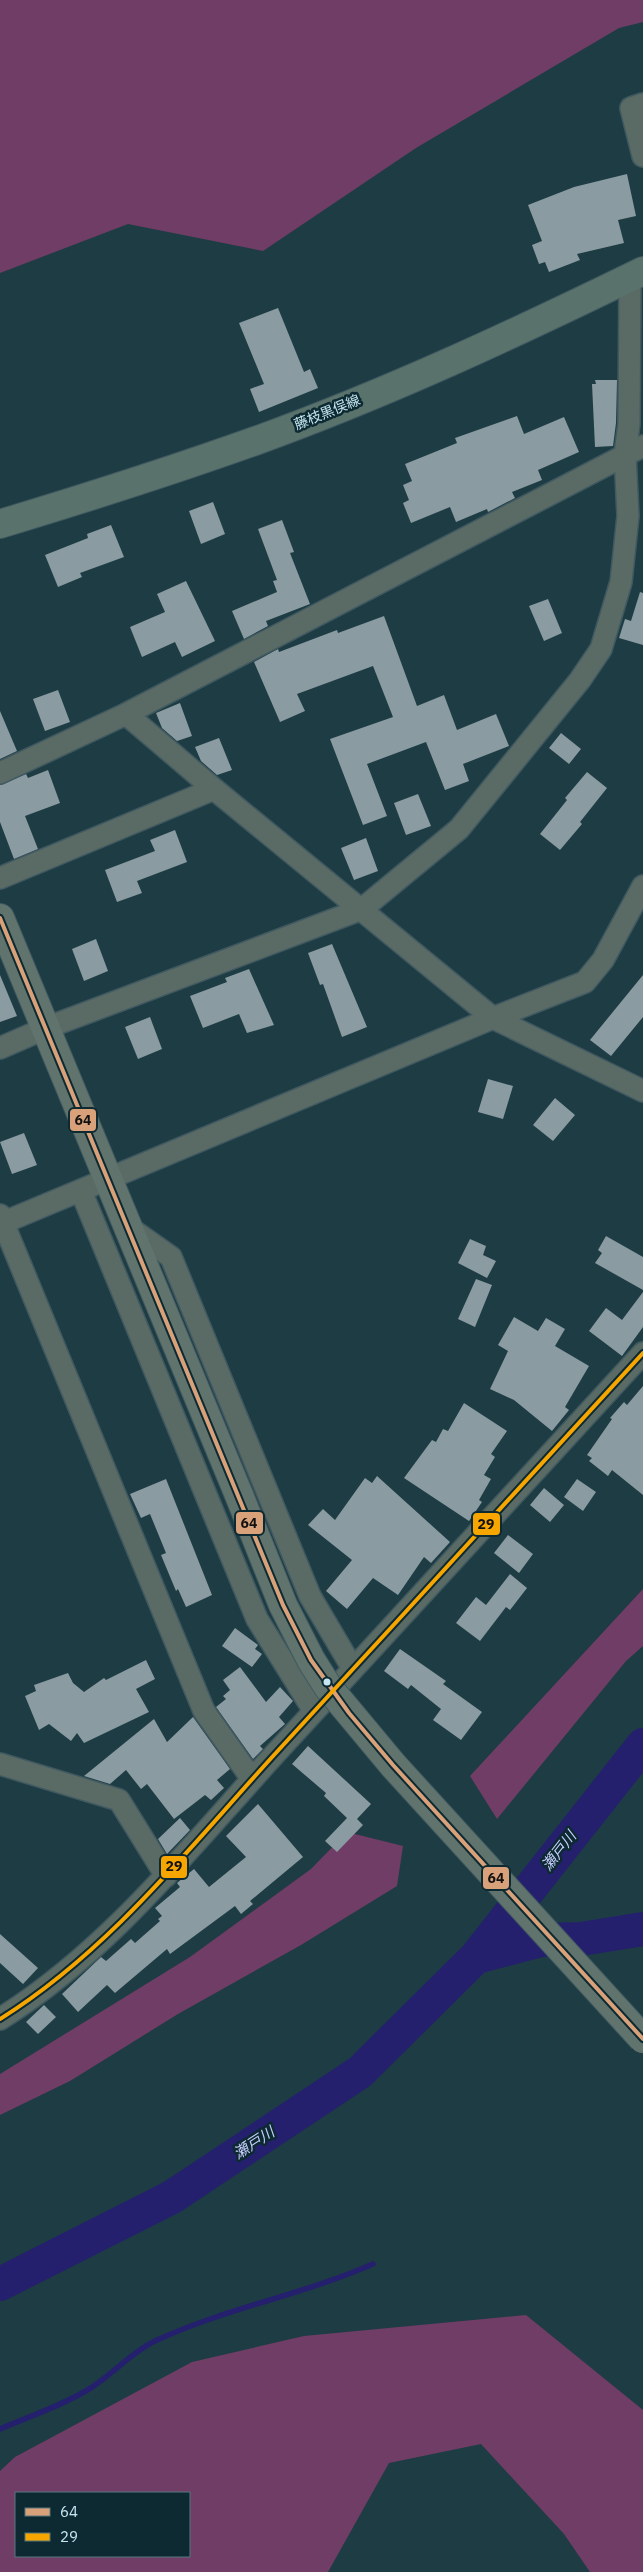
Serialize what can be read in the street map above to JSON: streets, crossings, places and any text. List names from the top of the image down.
{
  "streets": {
    "main road": ["藤枝黒俣線"]
  },
  "water": ["瀬戸川"],
  "lines": ["transit line 64", "transit line 29"],
  "legend": ["64", "29"]
}
